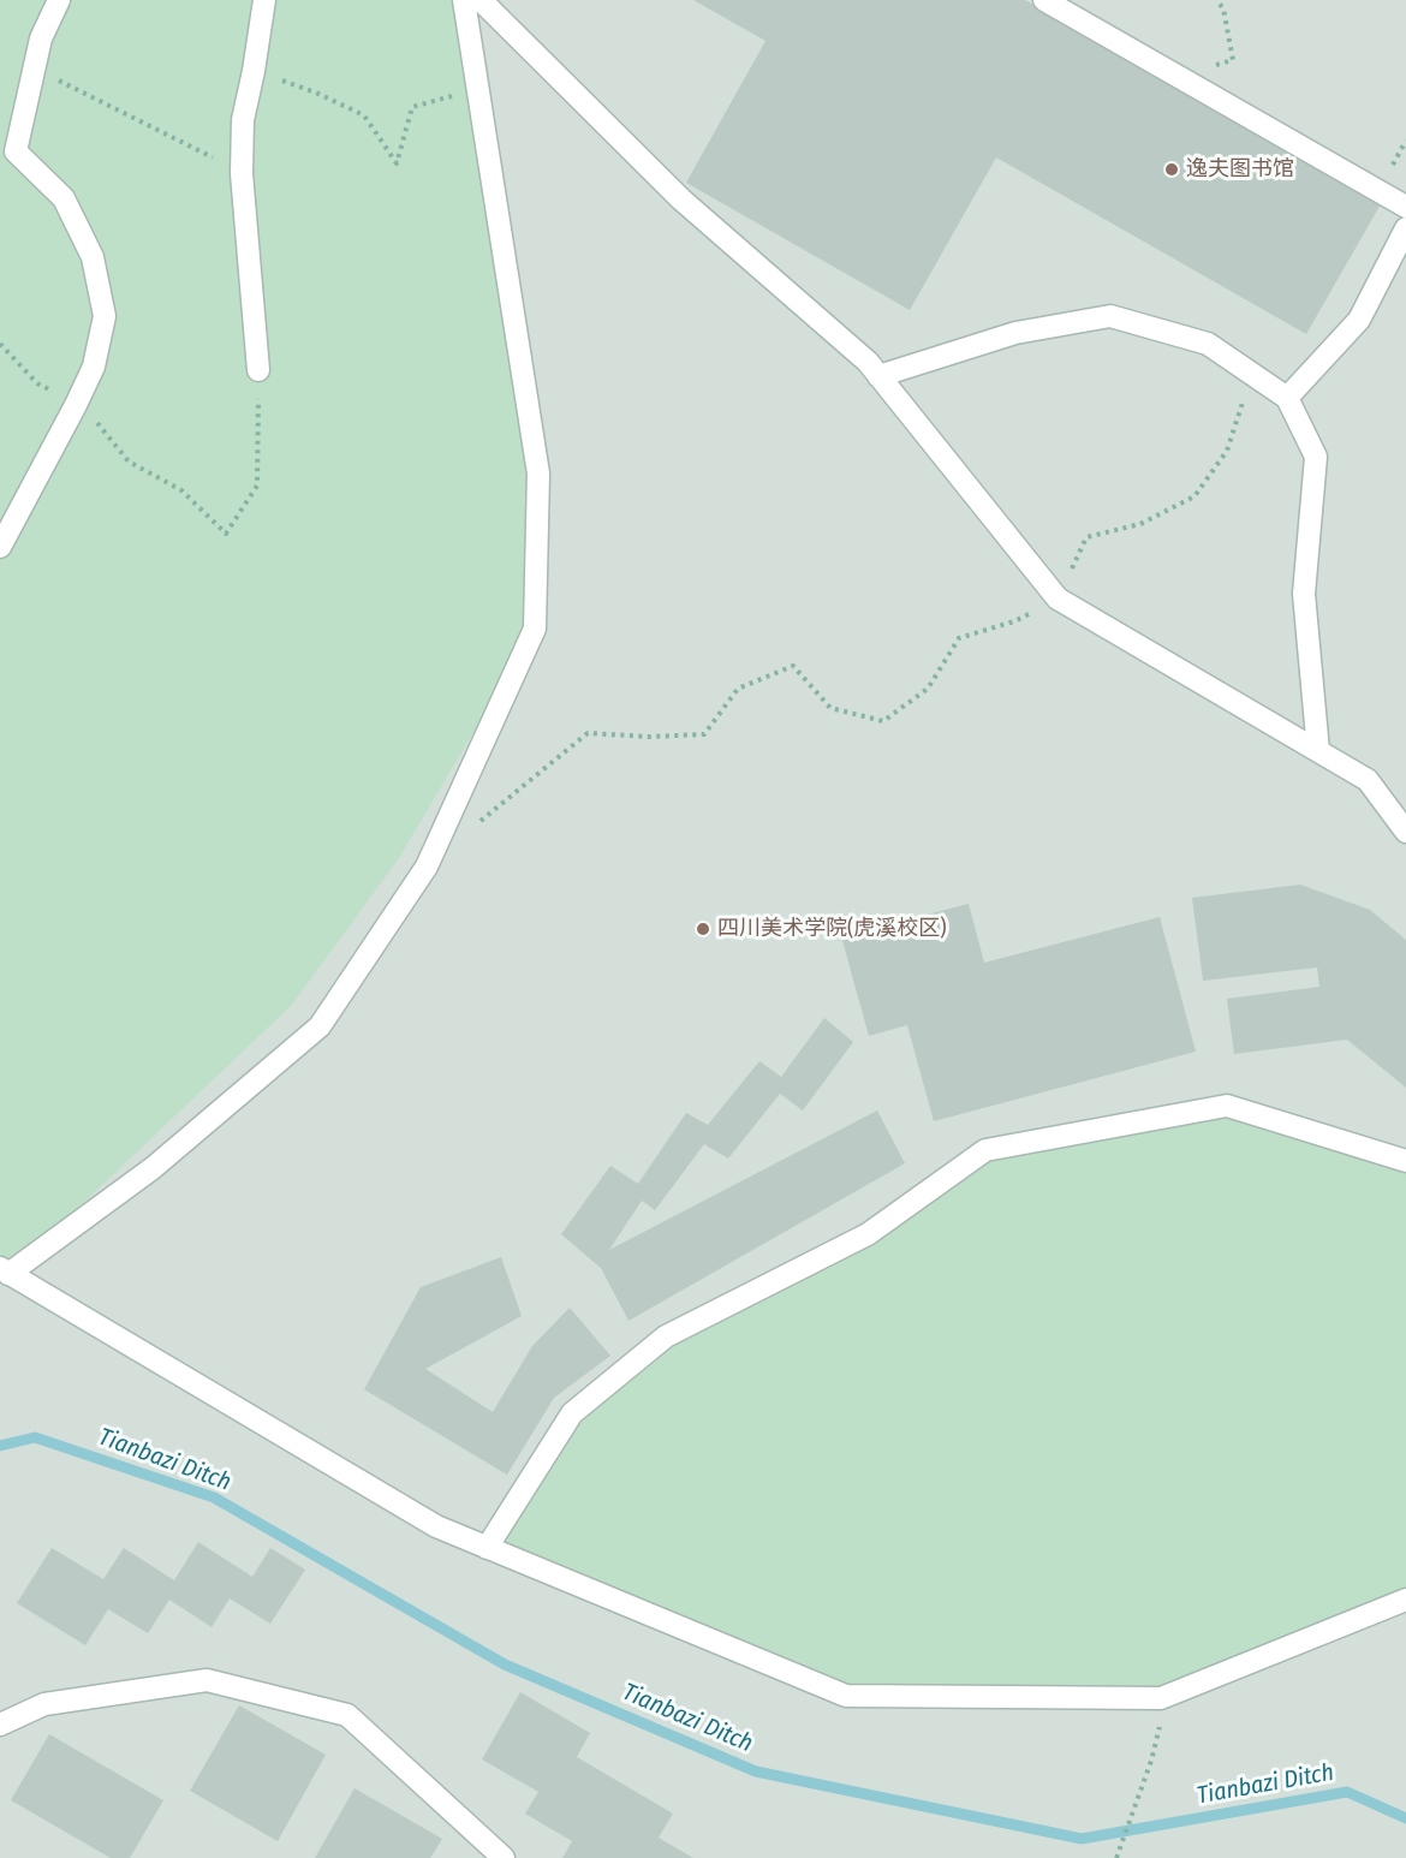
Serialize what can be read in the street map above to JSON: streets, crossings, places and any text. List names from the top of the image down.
{
  "water": ["Tianbazi Ditch"],
  "places": ["逸夫图书馆", "四川美术学院(虎溪校区)"]
}
